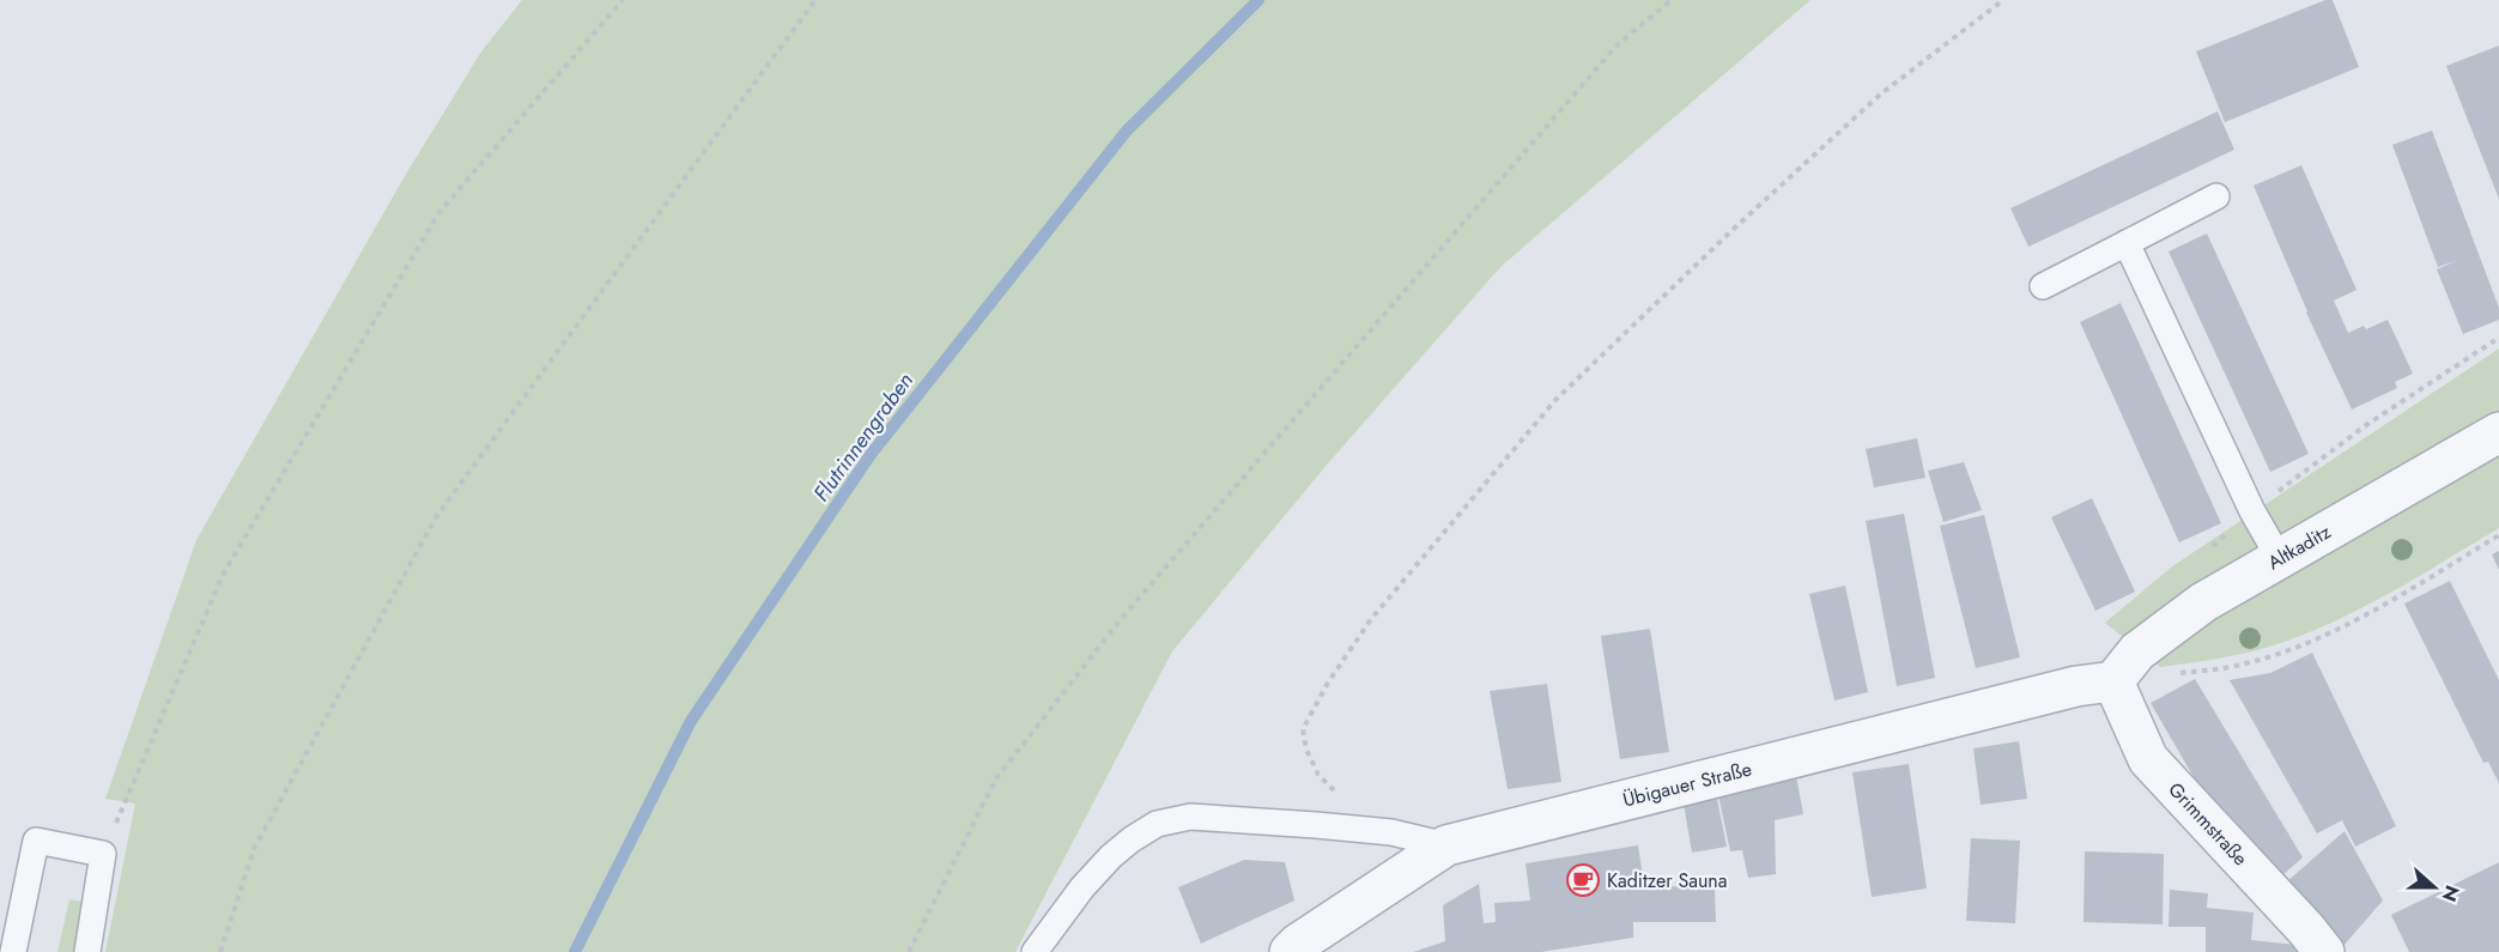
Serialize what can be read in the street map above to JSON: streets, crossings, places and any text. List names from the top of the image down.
{
  "streets": {
    "street": ["Altkaditz", "Übigauer Straße", "Grimmstraße"]
  },
  "crossings": [
    ["Altkaditz", "Übigauer Straße"],
    ["Altkaditz", "Grimmstraße"],
    ["Übigauer Straße", "Grimmstraße"]
  ],
  "water": ["Flutrinnengraben"],
  "places": {
    "cafe": ["Kaditzer Sauna"]
  },
  "north": "right"
}
